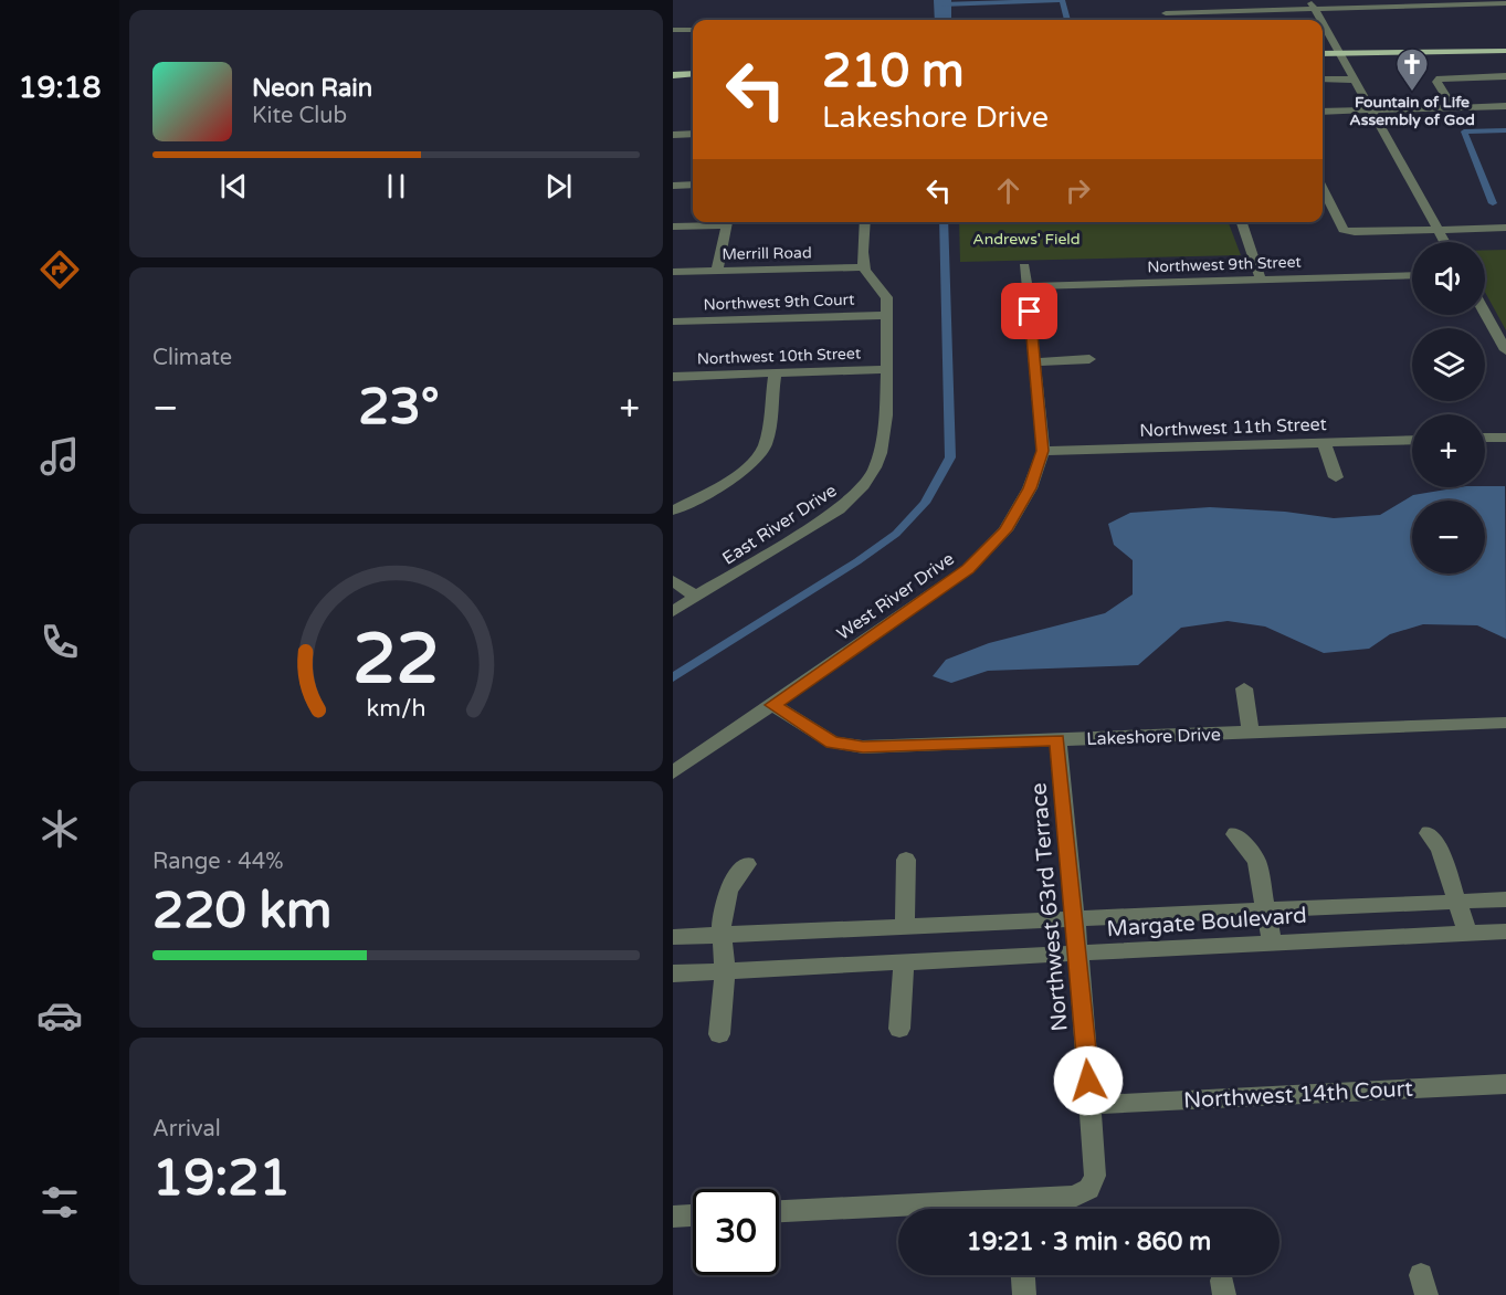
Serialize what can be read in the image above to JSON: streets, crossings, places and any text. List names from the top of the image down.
{
  "streets": {
    "street": [
      "Merrill Road",
      "Northwest 9th Street",
      "Northwest 9th Court",
      "Northwest 10th Street",
      "Northwest 11th Street",
      "East River Drive",
      "West River Drive",
      "Lakeshore Drive",
      "Northwest 63rd Terrace",
      "Margate Boulevard",
      "Northwest 14th Court"
    ]
  },
  "crossings": [
    ["Merrill Road", "East River Drive"],
    ["Northwest 9th Street", "West River Drive"],
    ["Northwest 9th Court", "East River Drive"],
    ["Northwest 10th Street", "East River Drive"],
    ["Northwest 11th Street", "West River Drive"],
    ["West River Drive", "Lakeshore Drive"],
    ["Lakeshore Drive", "Northwest 63rd Terrace"],
    ["Northwest 63rd Terrace", "Margate Boulevard"],
    ["Northwest 63rd Terrace", "Northwest 14th Court"]
  ],
  "parks": ["Andrews' Field"],
  "places": {
    "church": ["Fountain of Life Assembly of God"]
  },
  "page": {
    "tabs": "19:18",
    "turn": ["210 m", "Lakeshore Drive"],
    "song": ["Neon Rain", "Kite Club"],
    "map_buttons": ["+", "−"],
    "tile": [
      "Climate",
      ["Range · 44%", "220 km"],
      ["Arrival", "19:21"]
    ],
    "heat": ["−", "23°", "+"],
    "limit": "30",
    "trip": "19:21 · 3 min · 860 m",
    "gauge": ["22", "km/h"]
  }
}
